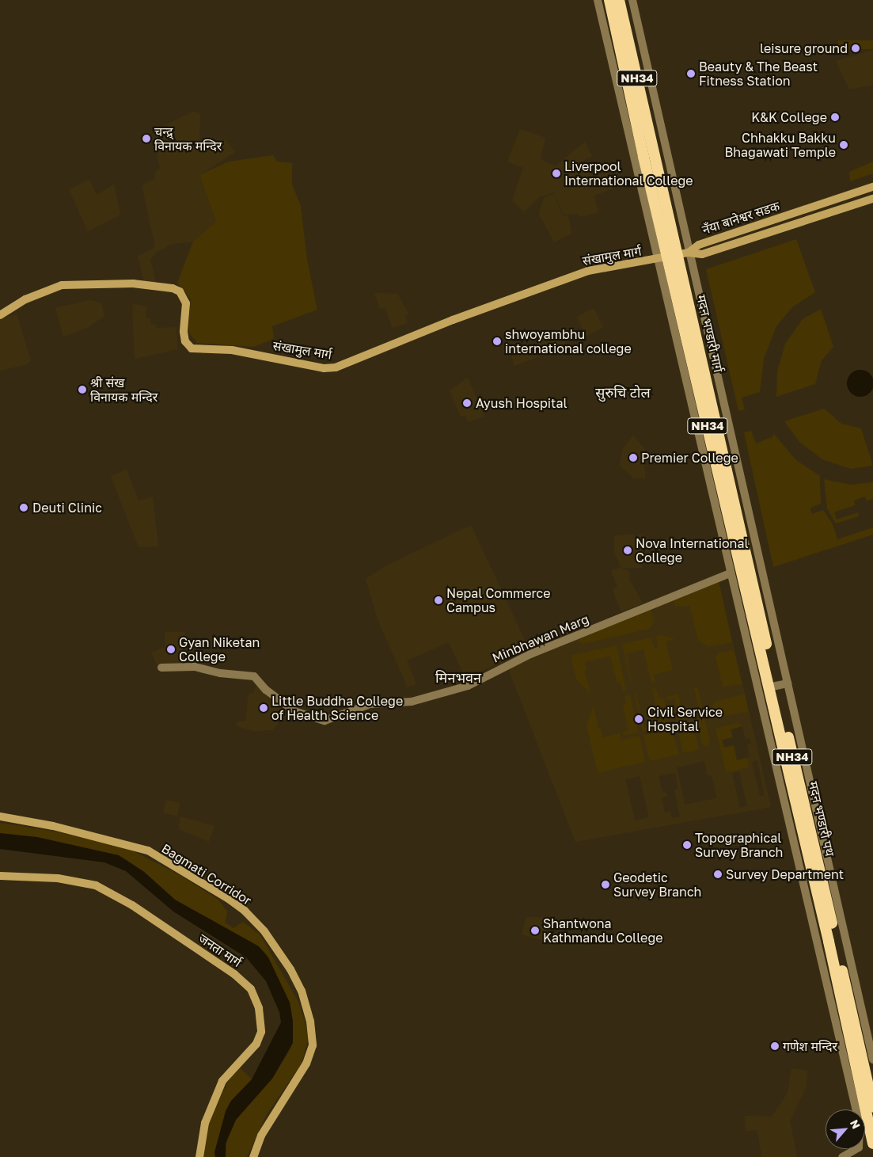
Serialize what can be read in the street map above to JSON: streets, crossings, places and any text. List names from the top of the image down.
{
  "streets": {
    "highway": ["NH34", "मदन भण्डारी मार्ग", "मदन भण्डारी पथ"],
    "main road": [
      "नँया बानेश्वर सडक",
      "संखामुल मार्ग",
      "Bagmati Corridor",
      "जनता मार्ग"
    ],
    "street": ["Minbhawan Marg"]
  },
  "crossings": [
    ["NH34", "नँया बानेश्वर सडक"],
    ["NH34", "संखामुल मार्ग"],
    ["NH34", "मदन भण्डारी मार्ग"],
    ["NH34", "मदन भण्डारी पथ"],
    ["नँया बानेश्वर सडक", "संखामुल मार्ग"],
    ["नँया बानेश्वर सडक", "मदन भण्डारी मार्ग"],
    ["संखामुल मार्ग", "मदन भण्डारी मार्ग"],
    ["मदन भण्डारी मार्ग", "मदन भण्डारी पथ"]
  ],
  "districts": ["सुरुचि टोल", "मिनभवन"],
  "places": [
    "leisure ground",
    "Beauty & The Beast Fitness Station",
    "K&K College",
    "चन्द्र् विनायक मन्दिर",
    "Chhakku Bakku Bhagawati Temple",
    "Liverpool International College",
    "shwoyambhu international college",
    "श्री संख विनायक मन्दिर",
    "Ayush Hospital",
    "Premier College",
    "Deuti Clinic",
    "Nova International College",
    "Nepal Commerce Campus",
    "Gyan Niketan College",
    "Little Buddha College of Health Science",
    "Civil Service Hospital",
    "Topographical Survey Branch",
    "Survey Department",
    "Geodetic Survey Branch",
    "Shantwona Kathmandu College",
    "गणेश मन्दिर"
  ],
  "north": "top right"
}
